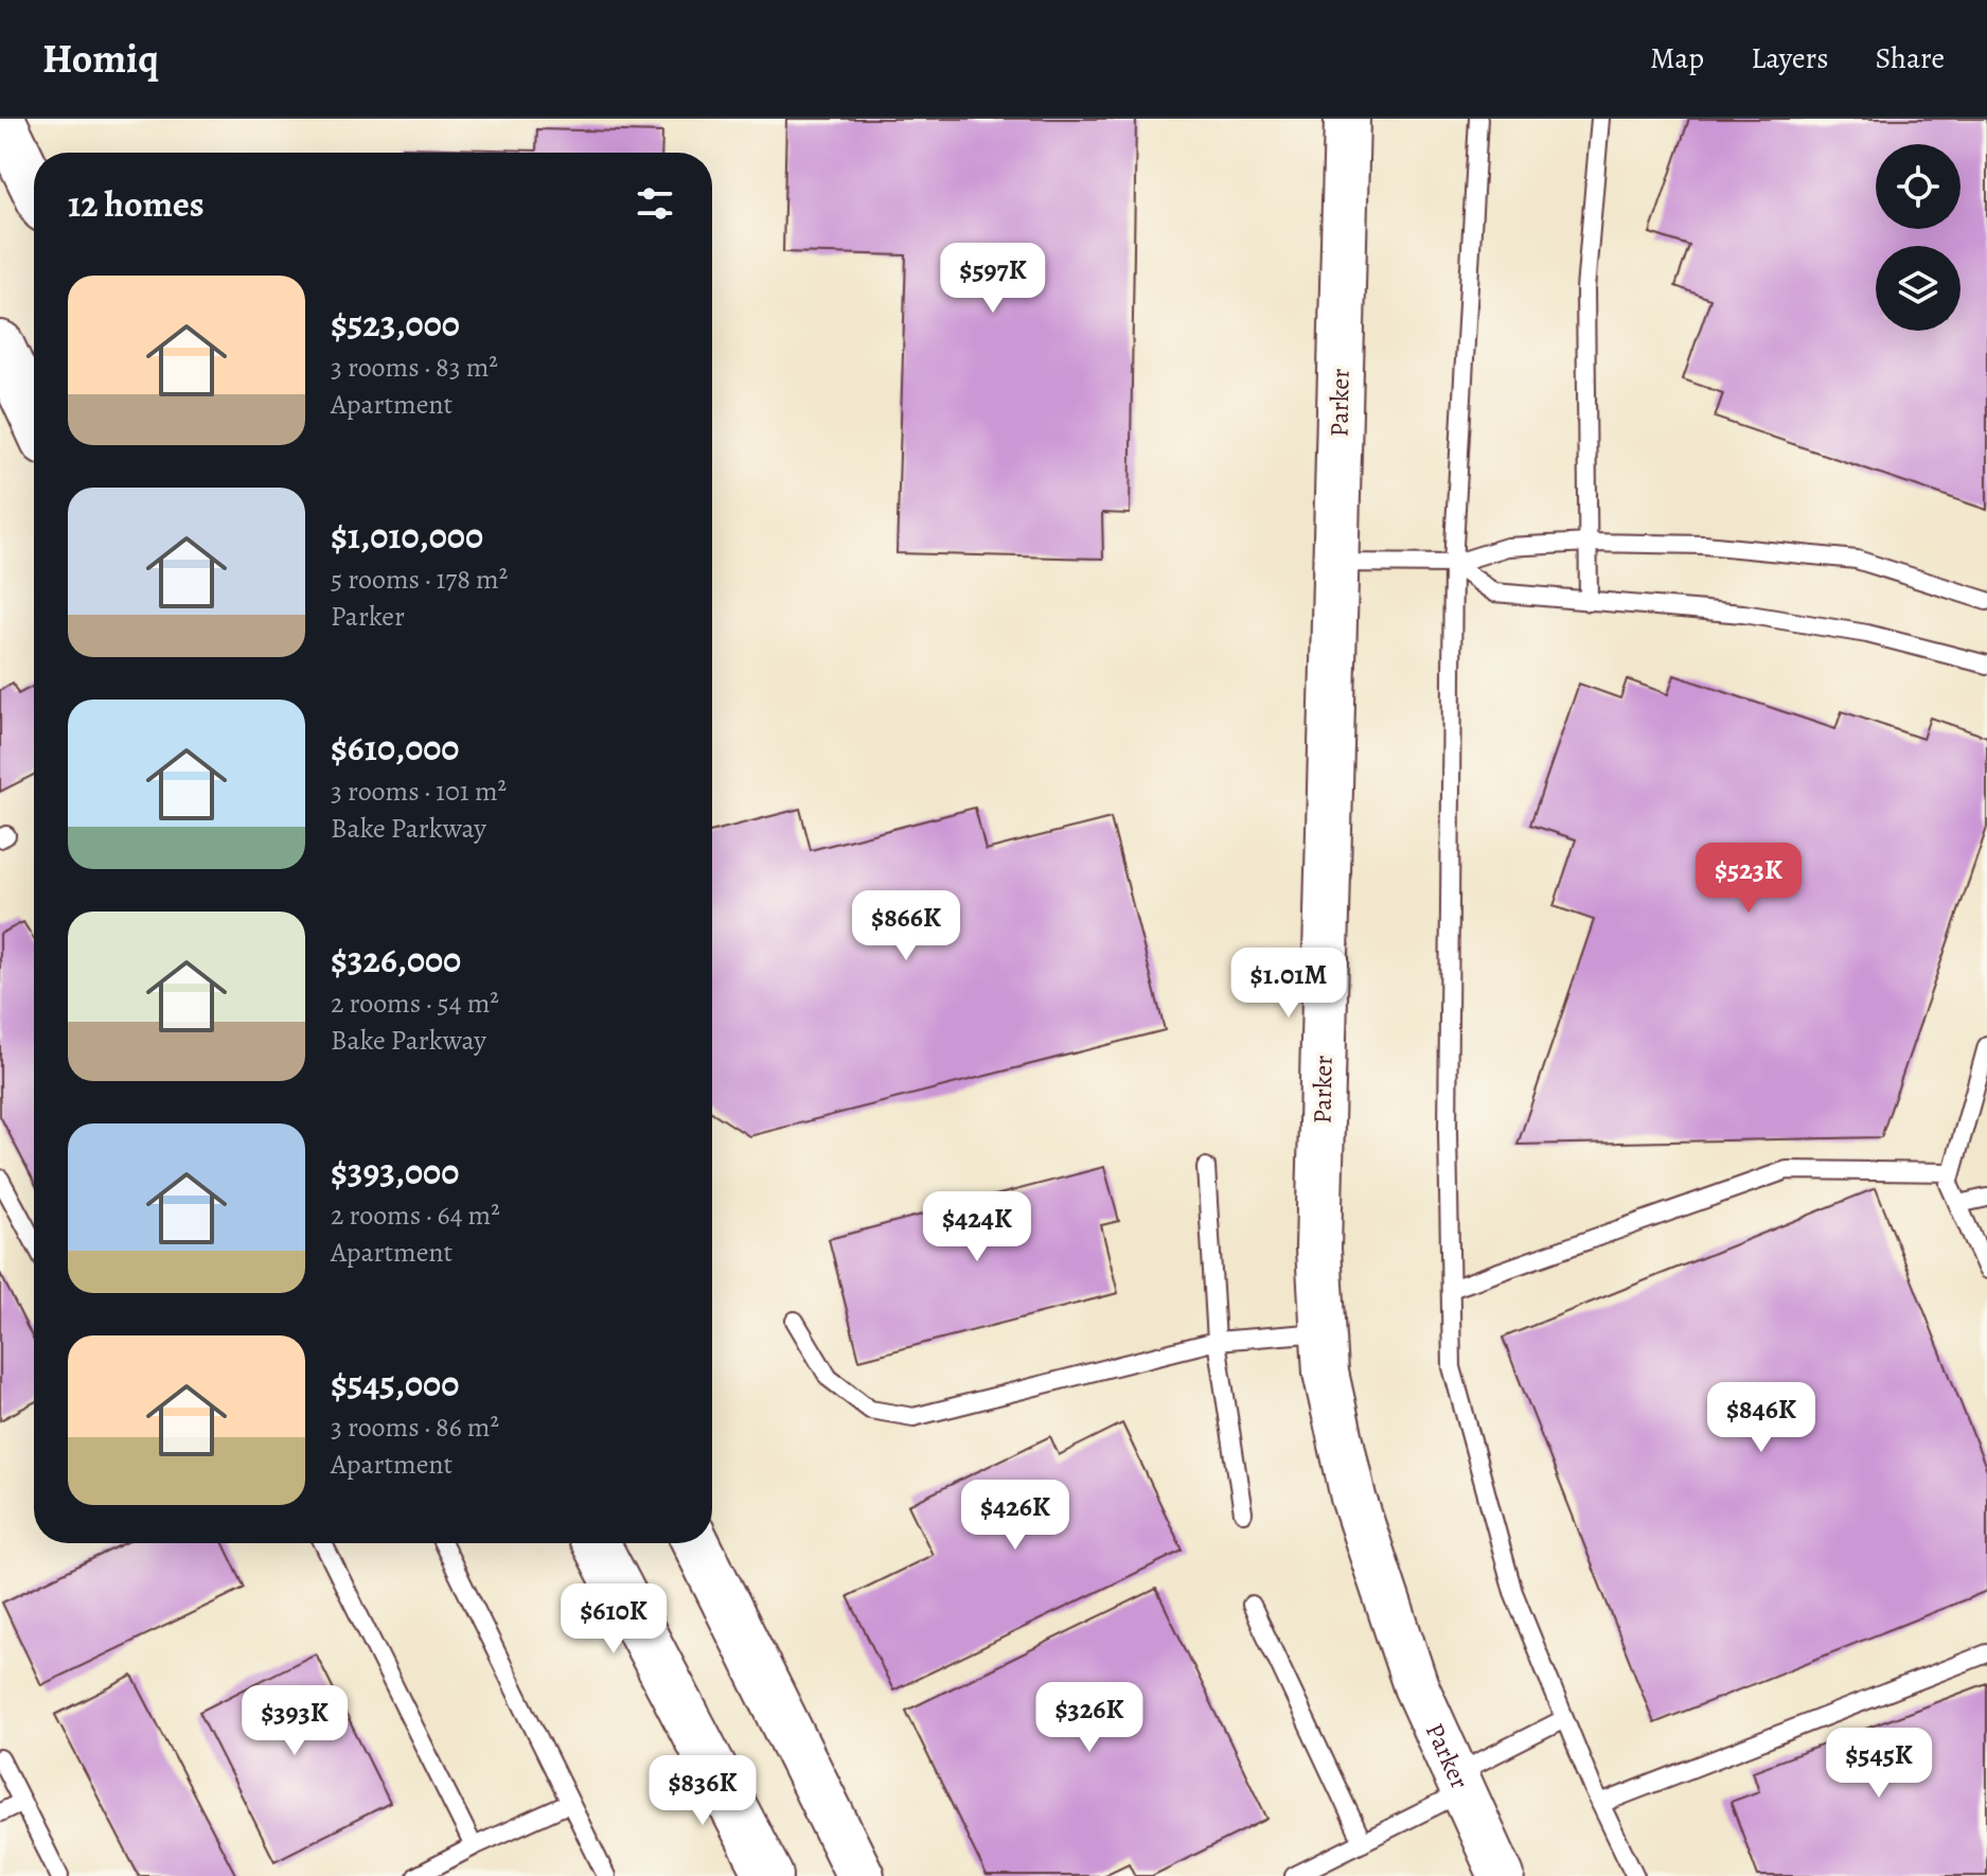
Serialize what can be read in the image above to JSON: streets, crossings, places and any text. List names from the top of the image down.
{
  "streets": {
    "street": ["Parker"]
  },
  "page": {
    "header": "Homiq",
    "nav": ["Map", "Layers", "Share"],
    "heading": "12 homes",
    "price": [
      "$597K",
      "$523K",
      "$866K",
      "$1.01M",
      "$424K",
      "$846K",
      "$426K",
      "$610K",
      "$326K",
      "$393K",
      "$545K",
      "$836K"
    ],
    "list": [
      {
        "name": "$523,000",
        "note": "3 rooms · 83 m² · Apartment"
      },
      {
        "name": "$1,010,000",
        "note": "5 rooms · 178 m² · Parker"
      },
      {
        "name": "$610,000",
        "note": "3 rooms · 101 m² · Bake Parkway"
      },
      {
        "name": "$326,000",
        "note": "2 rooms · 54 m² · Bake Parkway"
      },
      {
        "name": "$393,000",
        "note": "2 rooms · 64 m² · Apartment"
      },
      {
        "name": "$545,000",
        "note": "3 rooms · 86 m² · Apartment"
      }
    ]
  }
}
